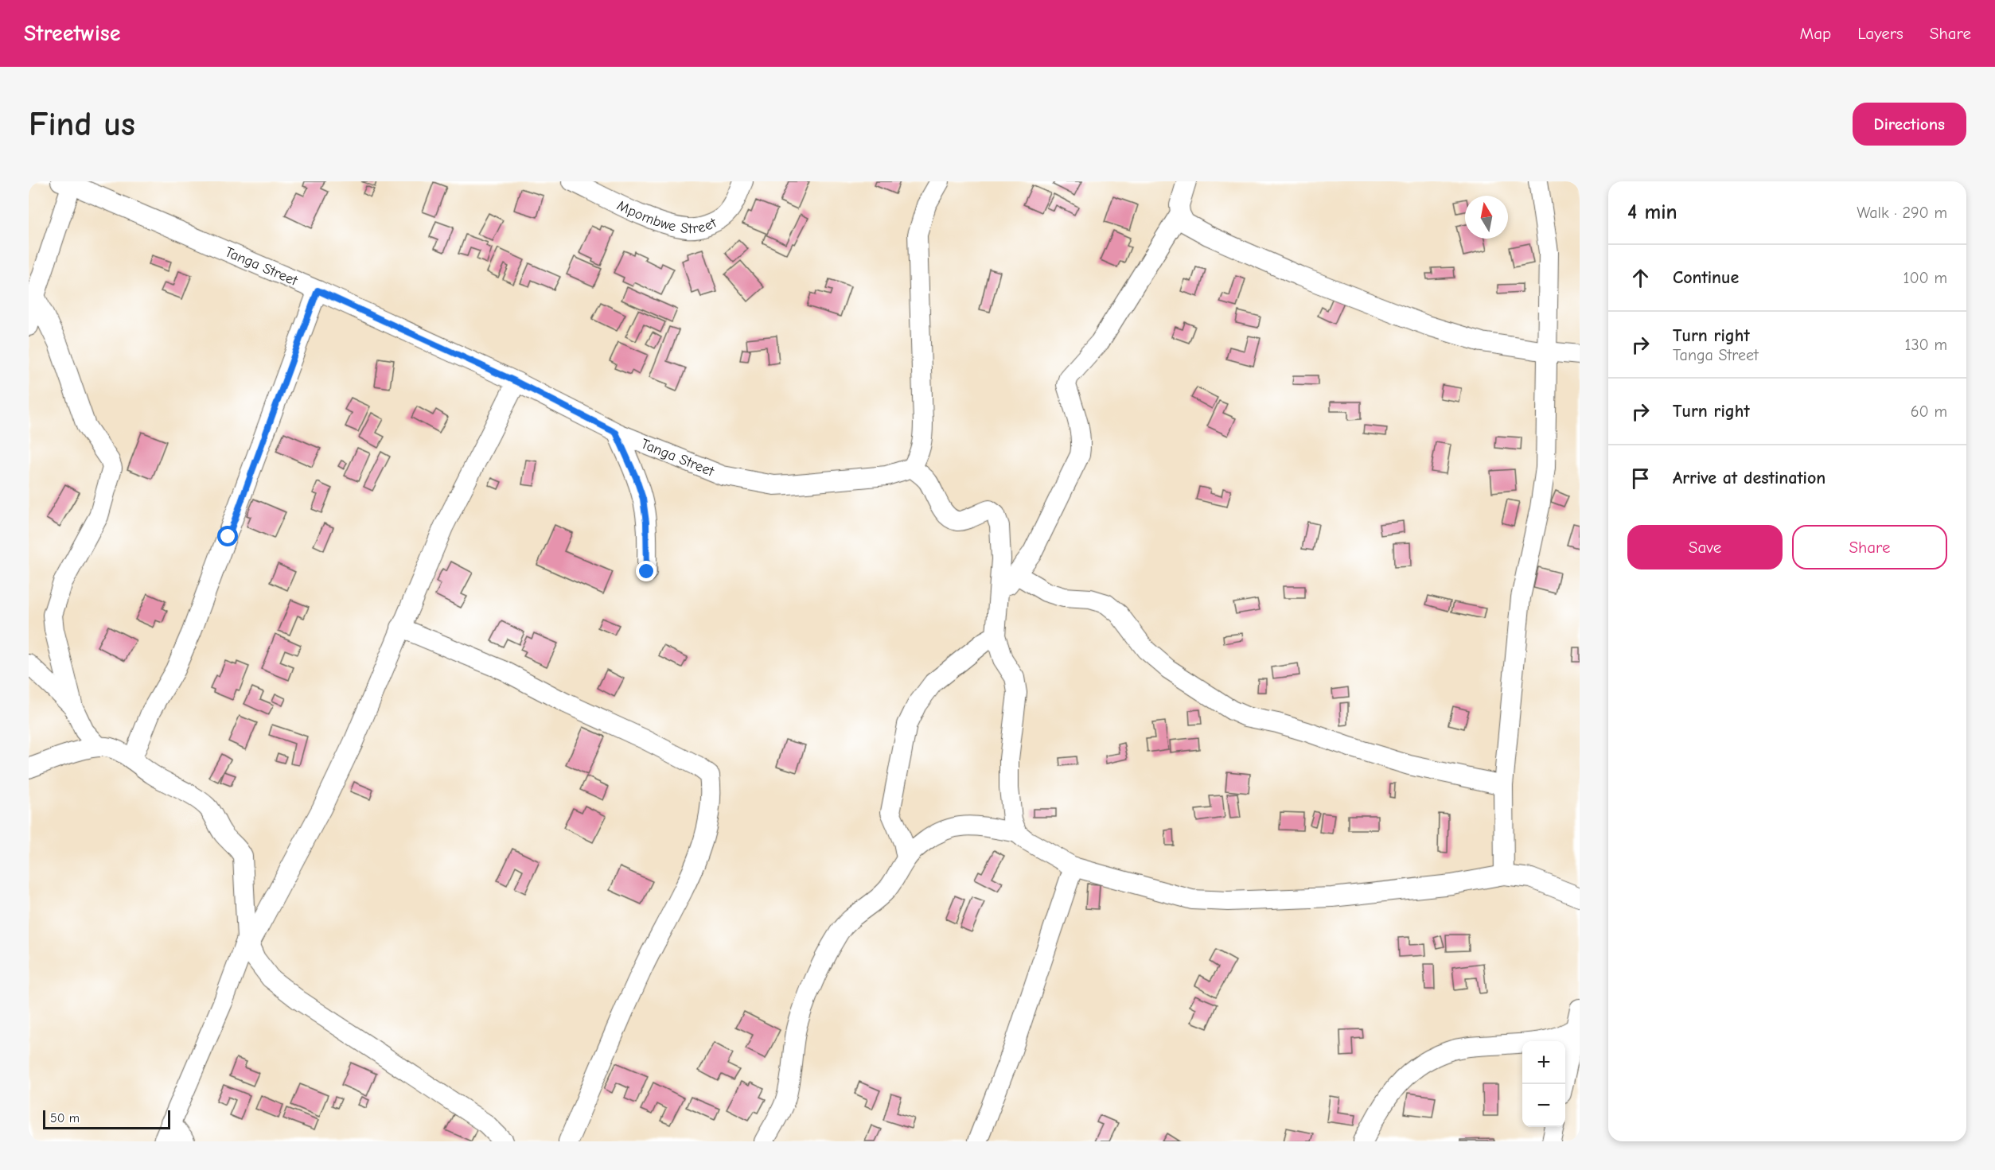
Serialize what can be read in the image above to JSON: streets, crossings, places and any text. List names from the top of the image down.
{
  "streets": {
    "street": ["Mpombwe Street", "Tanga Street"]
  },
  "scale_bar": "50 m",
  "north": "top",
  "page": {
    "header": "Streetwise",
    "nav": ["Map", "Layers", "Share"],
    "buttons": [
      "Directions",
      ["Save", "Share"]
    ],
    "title": "Find us",
    "heading": ["4 min", "Walk · 290 m"],
    "list": [
      ["Continue", "100 m"],
      ["Turn right", "Tanga Street", "130 m"],
      ["Turn right", "60 m"],
      "Arrive at destination"
    ],
    "map_buttons": ["+", "−"],
    "scale": "50 m"
  }
}
